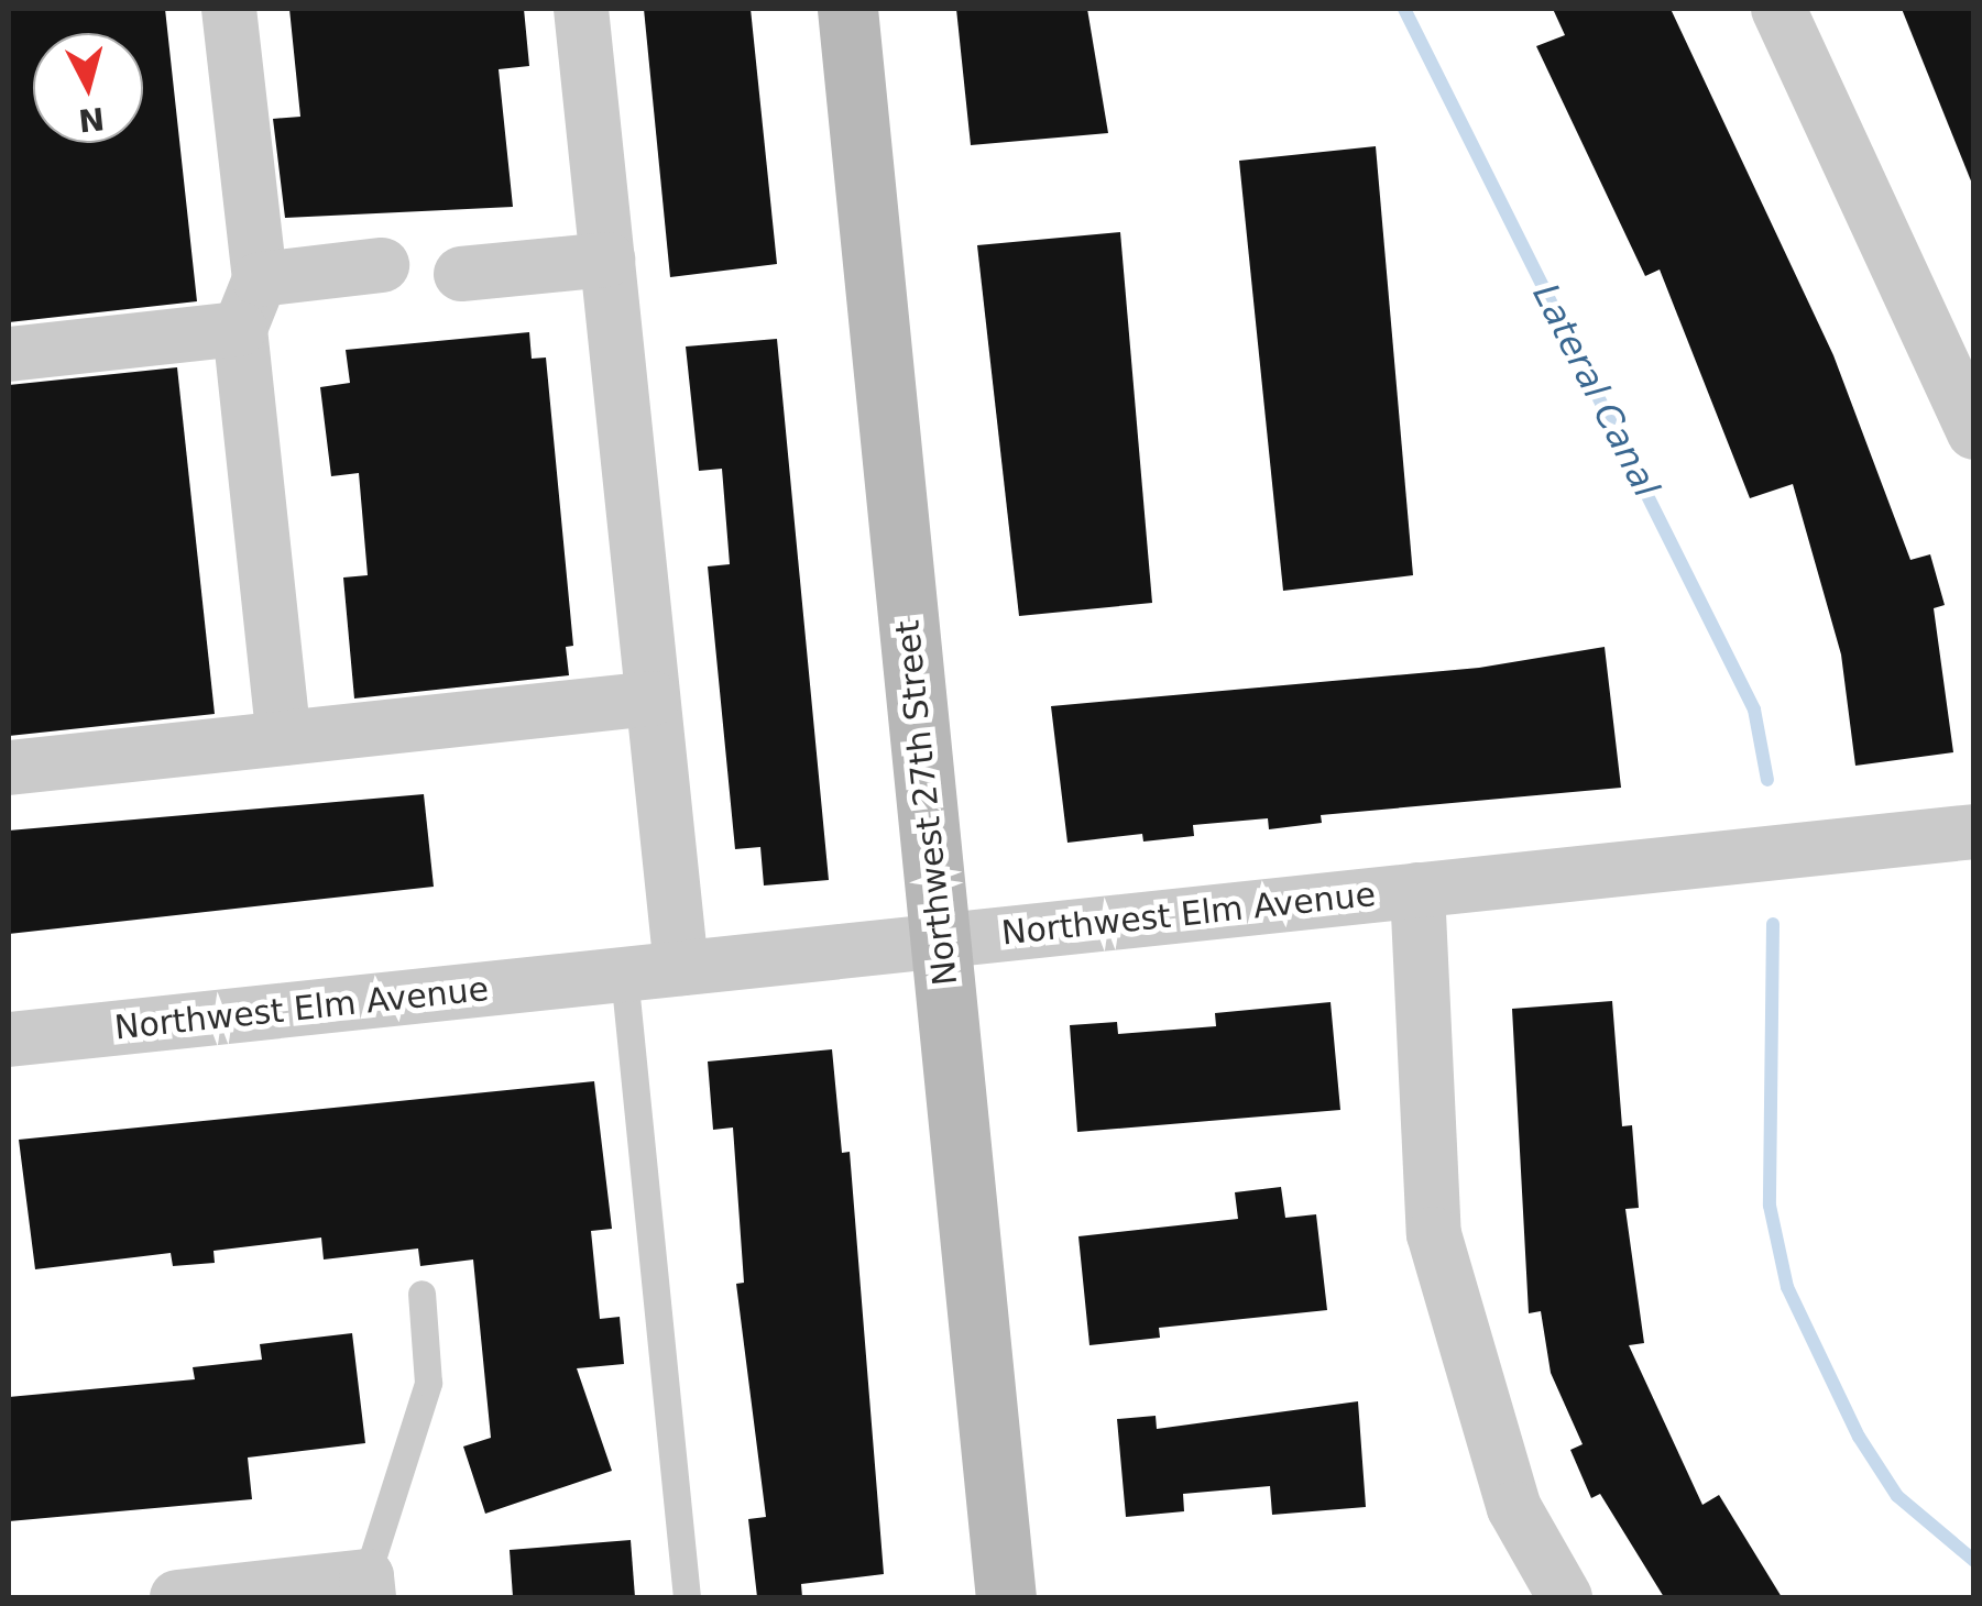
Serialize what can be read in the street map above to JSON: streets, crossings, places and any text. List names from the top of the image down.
{
  "streets": {
    "street": ["Northwest 27th Street", "Northwest Elm Avenue"]
  },
  "crossings": [
    ["Northwest 27th Street", "Northwest Elm Avenue"]
  ],
  "water": ["Lateral Canal"],
  "north": "bottom"
}
